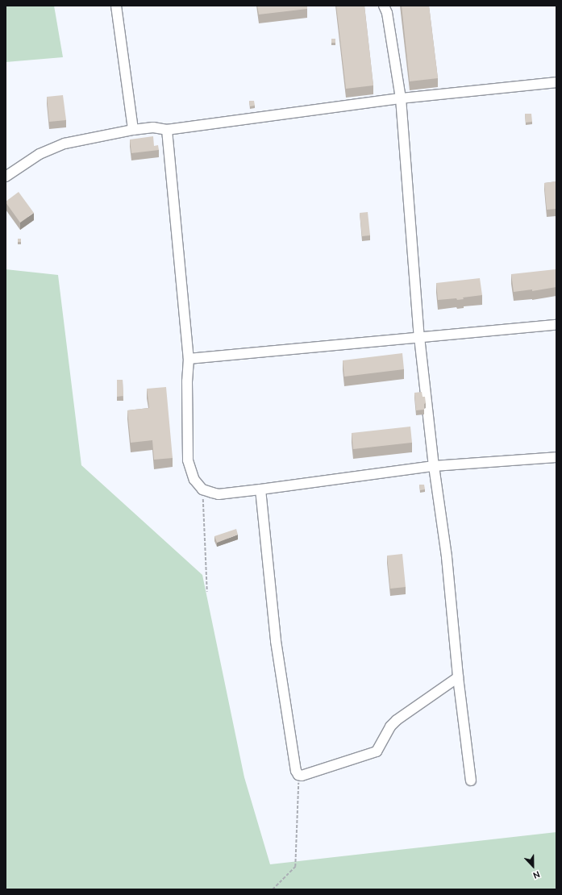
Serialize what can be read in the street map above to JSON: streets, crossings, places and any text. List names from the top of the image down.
{
  "north": "bottom"
}
